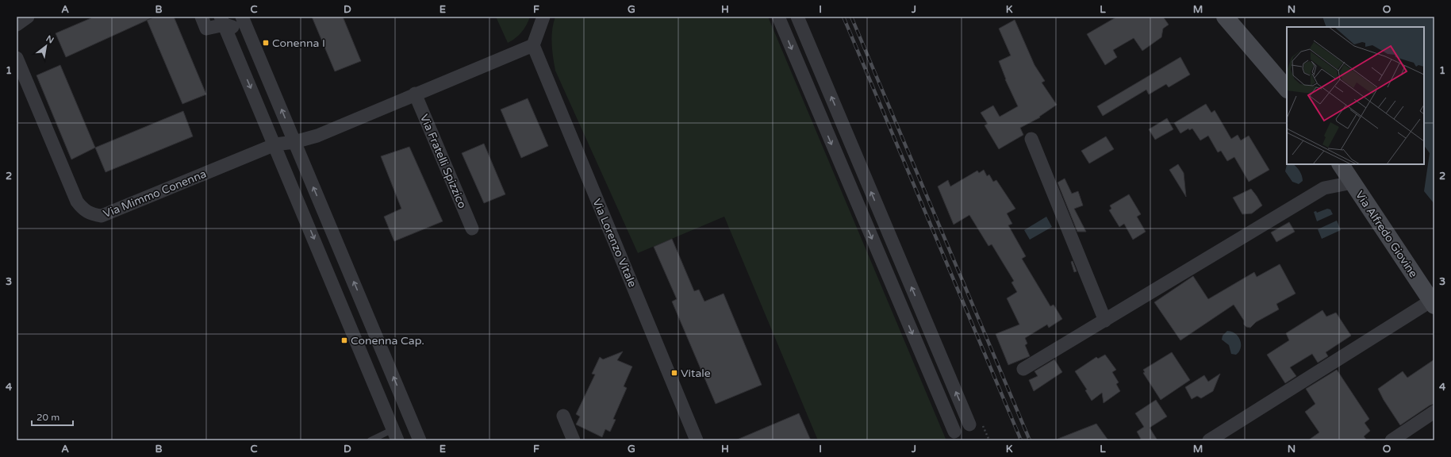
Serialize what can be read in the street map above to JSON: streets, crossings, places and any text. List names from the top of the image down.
{
  "streets": {
    "main road": ["Via Alfredo Giovine"],
    "street": ["Via Fratelli Spizzico", "Via Mimmo Conenna", "Via Lorenzo Vitale"]
  },
  "crossings": [
    ["Via Fratelli Spizzico", "Via Mimmo Conenna"],
    ["Via Mimmo Conenna", "Via Lorenzo Vitale"]
  ],
  "places": {
    "transit": ["Conenna I", "Conenna Cap.", "Vitale"]
  },
  "scale_bar": "20 m",
  "north": "top right",
  "grid": {
    "columns": [
      "A",
      "B",
      "C",
      "D",
      "E",
      "F",
      "G",
      "H",
      "I",
      "J",
      "K",
      "L",
      "M",
      "N",
      "O"
    ],
    "rows": [
      "1",
      "2",
      "3",
      "4"
    ]
  }
}
